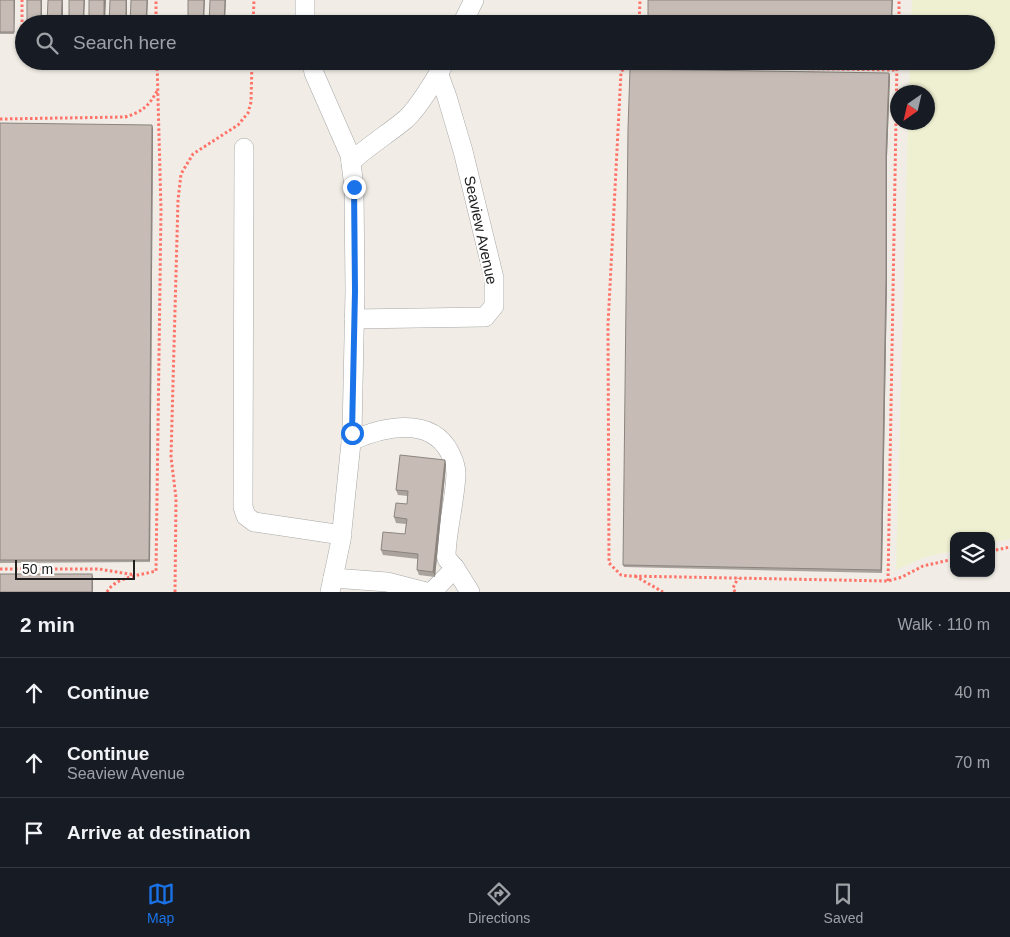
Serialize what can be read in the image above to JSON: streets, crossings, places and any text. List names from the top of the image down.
{
  "streets": {
    "lane": ["Seaview Avenue"]
  },
  "scale_bar": "50 m",
  "north": "bottom left",
  "page": {
    "search": "Search here",
    "scale": "50 m",
    "heading": ["2 min", "Walk · 110 m"],
    "list": [
      ["Continue", "40 m"],
      ["Continue", "Seaview Avenue", "70 m"],
      "Arrive at destination"
    ],
    "nav": ["Map", "Directions", "Saved"]
  }
}
